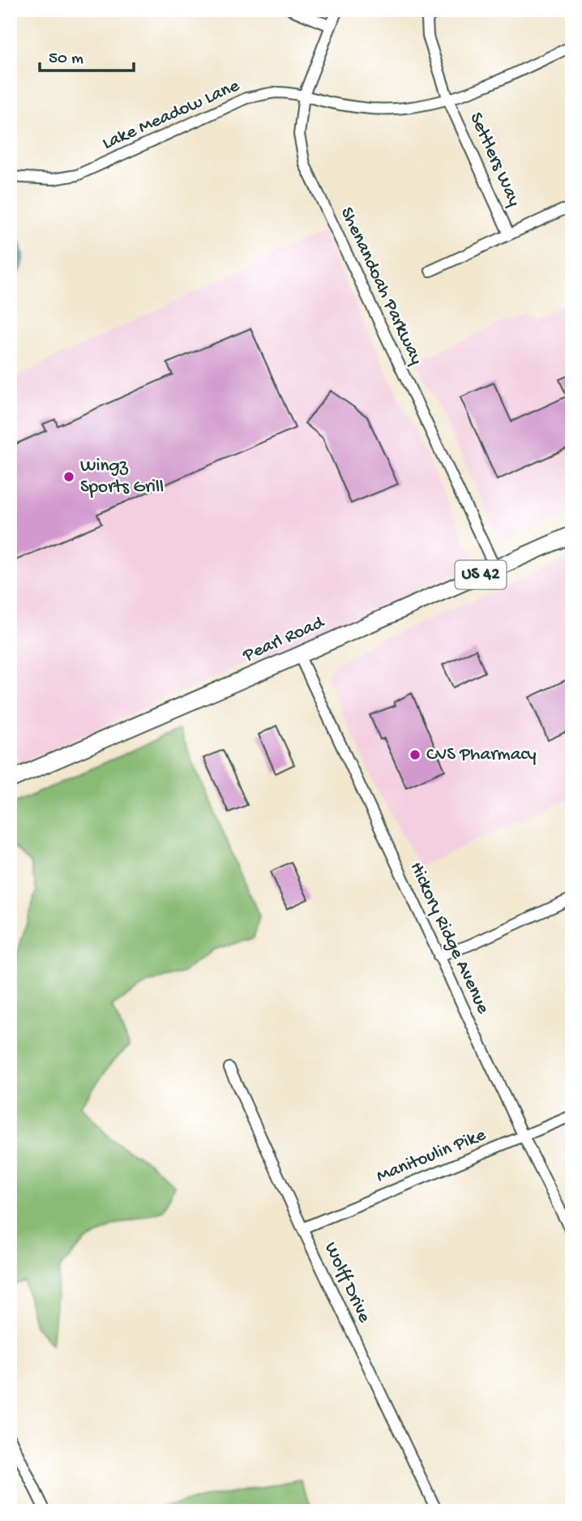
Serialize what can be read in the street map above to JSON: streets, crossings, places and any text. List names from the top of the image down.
{
  "streets": {
    "main road": ["US 42", "Pearl Road"],
    "street": [
      "Lake Meadow Lane",
      "Settlers Way",
      "Shenandoah Parkway",
      "Hickory Ridge Avenue",
      "Manitoulin Pike",
      "Wolff Drive"
    ]
  },
  "crossings": [
    ["Lake Meadow Lane", "Settlers Way"],
    ["Lake Meadow Lane", "Shenandoah Parkway"],
    ["Shenandoah Parkway", "Pearl Road"],
    ["Pearl Road", "Hickory Ridge Avenue"],
    ["Hickory Ridge Avenue", "Manitoulin Pike"],
    ["Manitoulin Pike", "Wolff Drive"]
  ],
  "places": ["Wingz Sports Grill", "CVS Pharmacy"],
  "scale_bar": "50 m"
}
